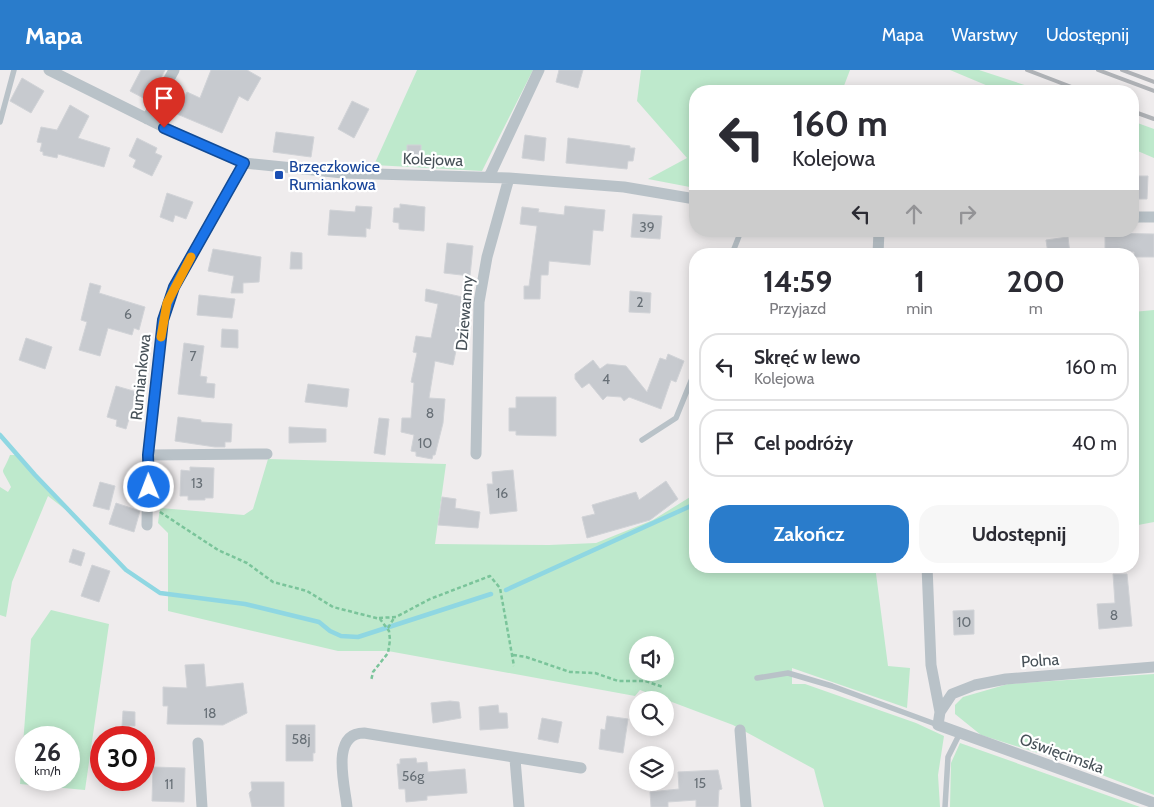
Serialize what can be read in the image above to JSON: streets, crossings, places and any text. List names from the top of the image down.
{
  "streets": {
    "street": [
      "Kolejowa",
      "Dziewanny",
      "Rumiankowa",
      "Polna",
      "Oświęcimska"
    ]
  },
  "crossings": [
    ["Kolejowa", "Dziewanny"],
    ["Kolejowa", "Rumiankowa"],
    ["Polna", "Oświęcimska"]
  ],
  "places": {
    "transit": ["Brzęczkowice Rumiankowa"]
  },
  "house_numbers": [
    "39",
    "2",
    "6",
    "7",
    "4",
    "8",
    "10",
    "13",
    "16",
    "8",
    "10",
    "18",
    "58j",
    "56g",
    "15",
    "11"
  ],
  "page": {
    "header": "Mapa",
    "nav": ["Mapa", "Warstwy", "Udostępnij"],
    "turn": ["160 m", "Kolejowa"],
    "eta": [
      "14:59",
      "Przyjazd",
      "1",
      "min",
      "200",
      "m"
    ],
    "list": [
      {
        "name": "Skręć w lewo",
        "note": "Kolejowa",
        "value": "160 m"
      },
      {
        "name": "Cel podróży",
        "value": "40 m"
      }
    ],
    "buttons": ["Zakończ", "Udostępnij"],
    "speed": "26 km/h",
    "limit": "30"
  }
}
